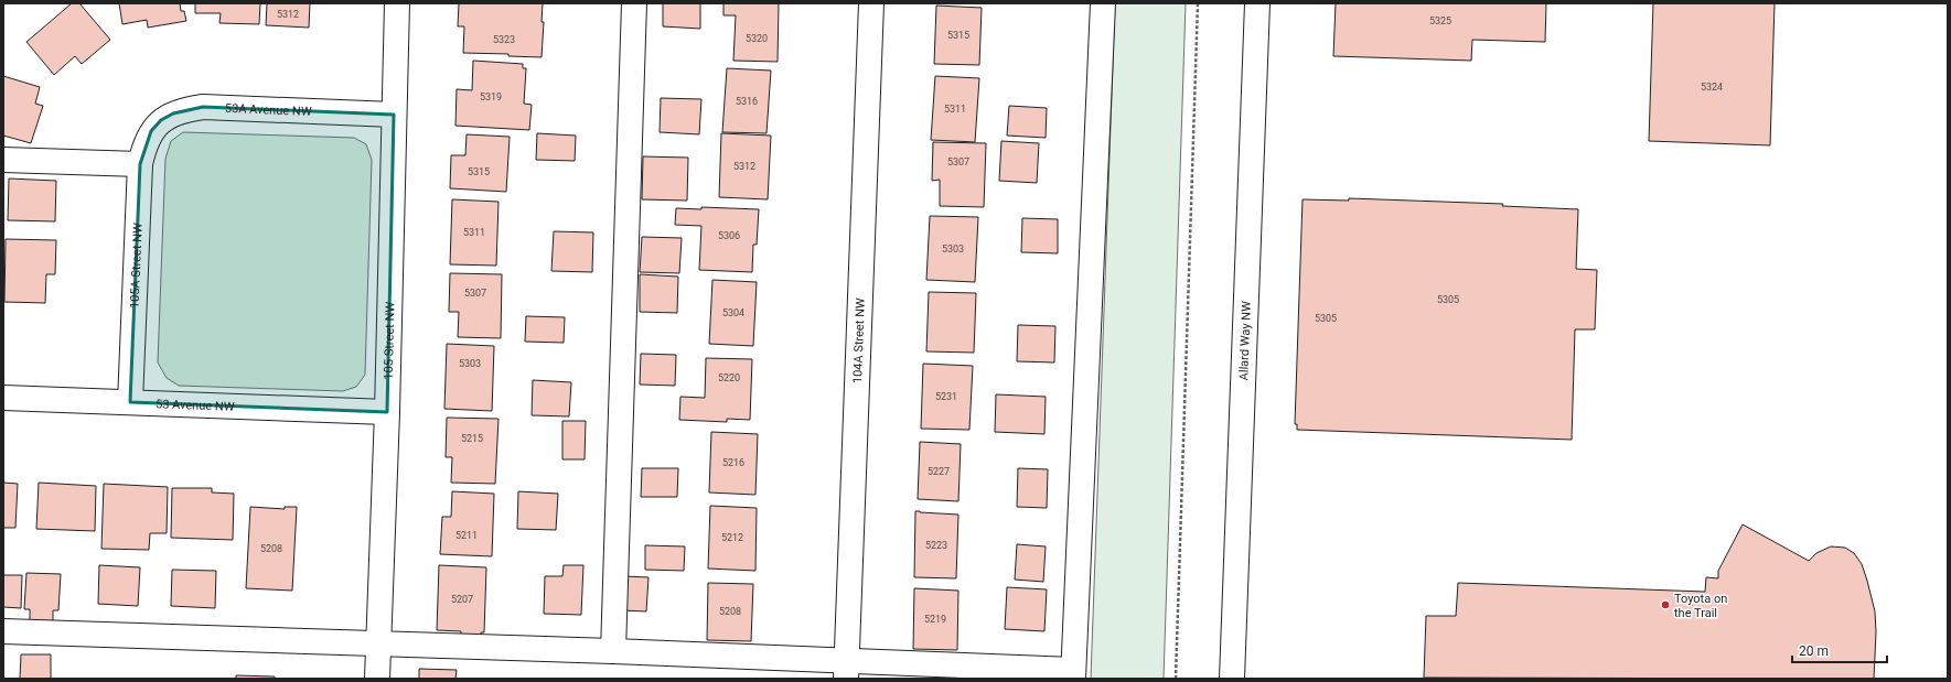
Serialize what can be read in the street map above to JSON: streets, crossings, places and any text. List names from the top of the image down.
{
  "streets": {
    "street": [
      "53A Avenue NW",
      "105A Street NW",
      "104A Street NW",
      "105 Street NW",
      "Allard Way NW",
      "53 Avenue NW"
    ]
  },
  "crossings": [
    ["53A Avenue NW", "105A Street NW"],
    ["53A Avenue NW", "105 Street NW"],
    ["105A Street NW", "53 Avenue NW"],
    ["105 Street NW", "53 Avenue NW"]
  ],
  "places": ["Toyota on the Trail"],
  "house_numbers": [
    "5312",
    "5325",
    "5315",
    "5320",
    "5323",
    "5324",
    "5319",
    "5316",
    "5311",
    "5307",
    "5312",
    "5315",
    "5311",
    "5306",
    "5303",
    "5307",
    "5305",
    "5304",
    "5305",
    "5303",
    "5220",
    "5231",
    "5215",
    "5216",
    "5227",
    "5211",
    "5212",
    "5223",
    "5208",
    "5207",
    "5208",
    "5219"
  ],
  "scale_bar": "20 m"
}
